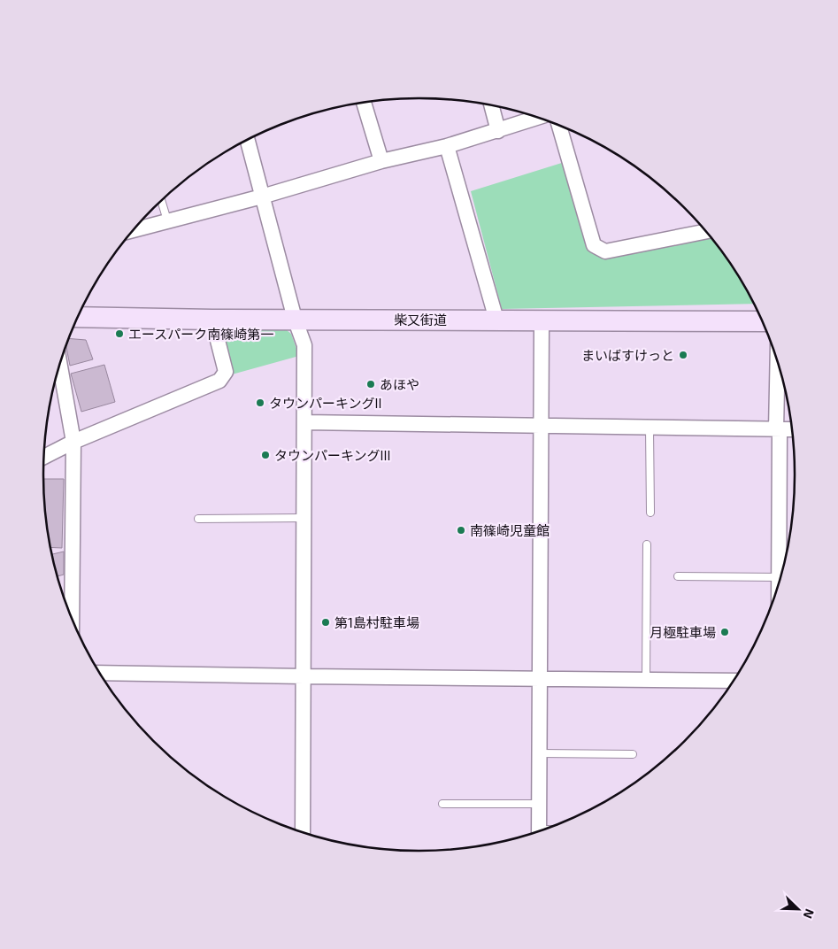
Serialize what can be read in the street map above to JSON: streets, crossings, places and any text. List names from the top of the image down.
{
  "streets": {
    "main road": ["柴又街道"]
  },
  "places": [
    "エースパーク南篠崎第一",
    "まいばすけっと",
    "あほや",
    "タウンパーキングII",
    "タウンパーキングIII",
    "南篠崎児童館",
    "第1島村駐車場",
    "月極駐車場"
  ],
  "north": "bottom right"
}
